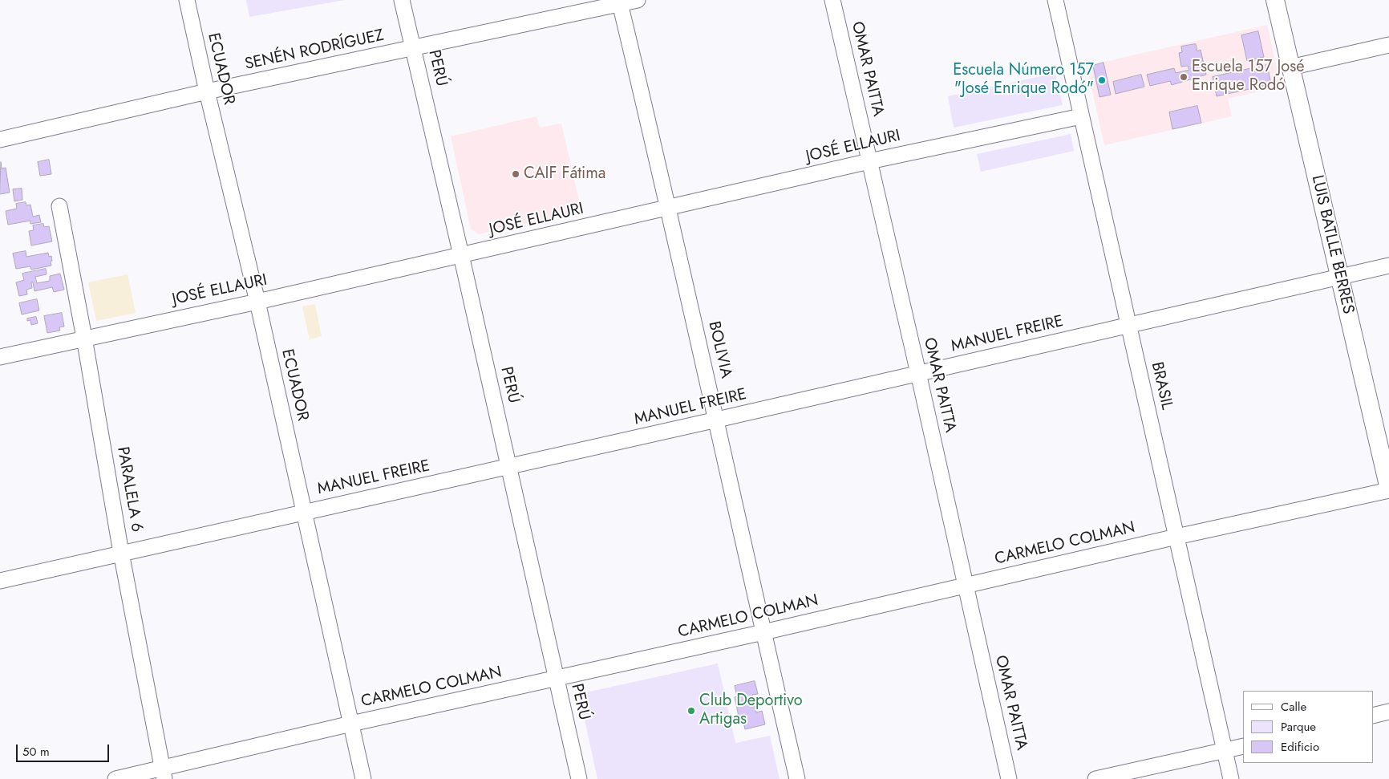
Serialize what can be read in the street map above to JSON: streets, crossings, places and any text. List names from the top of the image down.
{
  "streets": {
    "street": [
      "SENÉN RODRÍGUEZ",
      "PERÚ",
      "ECUADOR",
      "OMAR PAITTA",
      "JOSÉ ELLAURI",
      "LUIS BATLLE BERRES",
      "MANUEL FREIRE",
      "BOLIVIA",
      "BRASIL",
      "PARALELA 6",
      "CARMELO COLMAN"
    ]
  },
  "crossings": [
    ["SENÉN RODRÍGUEZ", "PERÚ"],
    ["SENÉN RODRÍGUEZ", "ECUADOR"],
    ["SENÉN RODRÍGUEZ", "BOLIVIA"],
    ["PERÚ", "JOSÉ ELLAURI"],
    ["PERÚ", "MANUEL FREIRE"],
    ["PERÚ", "CARMELO COLMAN"],
    ["ECUADOR", "JOSÉ ELLAURI"],
    ["ECUADOR", "MANUEL FREIRE"],
    ["ECUADOR", "CARMELO COLMAN"],
    ["OMAR PAITTA", "JOSÉ ELLAURI"],
    ["OMAR PAITTA", "MANUEL FREIRE"],
    ["OMAR PAITTA", "CARMELO COLMAN"],
    ["JOSÉ ELLAURI", "BOLIVIA"],
    ["JOSÉ ELLAURI", "BRASIL"],
    ["JOSÉ ELLAURI", "PARALELA 6"],
    ["LUIS BATLLE BERRES", "MANUEL FREIRE"],
    ["LUIS BATLLE BERRES", "CARMELO COLMAN"],
    ["MANUEL FREIRE", "BOLIVIA"],
    ["MANUEL FREIRE", "BRASIL"],
    ["MANUEL FREIRE", "PARALELA 6"],
    ["BOLIVIA", "CARMELO COLMAN"],
    ["BRASIL", "CARMELO COLMAN"],
    ["PARALELA 6", "CARMELO COLMAN"]
  ],
  "places": [
    "Escuela 157 José Enrique Rodó",
    "Escuela Número 157 \"José Enrique Rodó\"",
    "CAIF Fátima",
    "Club Deportivo Artigas"
  ],
  "legend": ["Calle", "Parque", "Edificio"],
  "scale_bar": "50 m"
}
